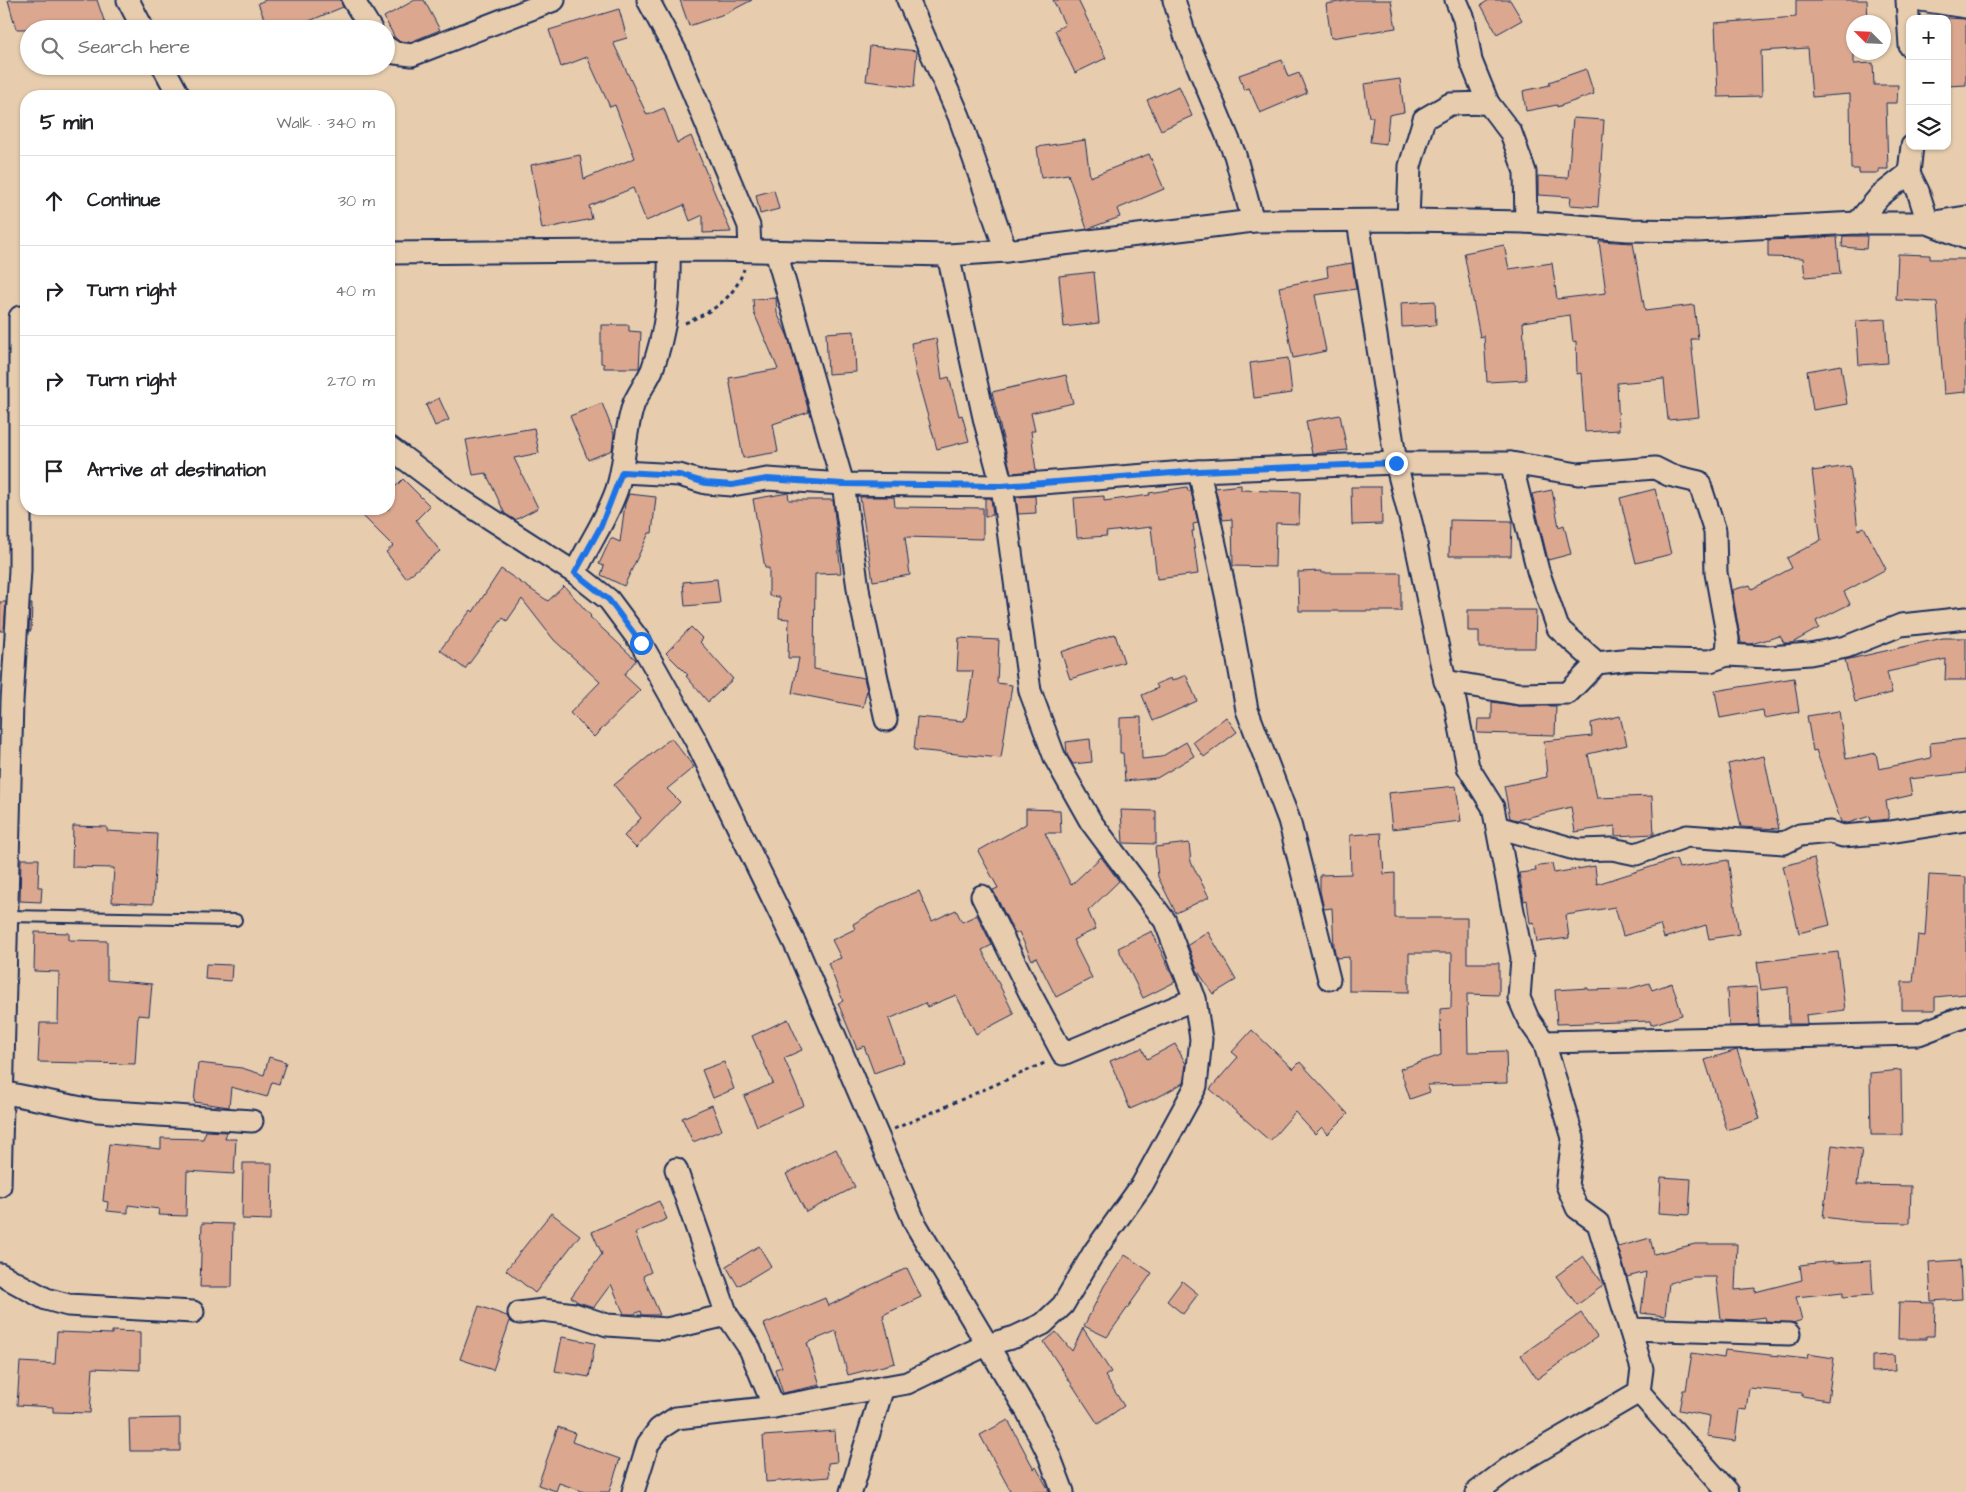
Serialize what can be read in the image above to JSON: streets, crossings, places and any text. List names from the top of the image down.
{
  "north": "top left",
  "page": {
    "map_buttons": ["+", "−"],
    "search": "Search here",
    "heading": ["5 min", "Walk · 340 m"],
    "list": [
      ["Continue", "30 m"],
      ["Turn right", "40 m"],
      ["Turn right", "270 m"],
      "Arrive at destination"
    ]
  }
}
